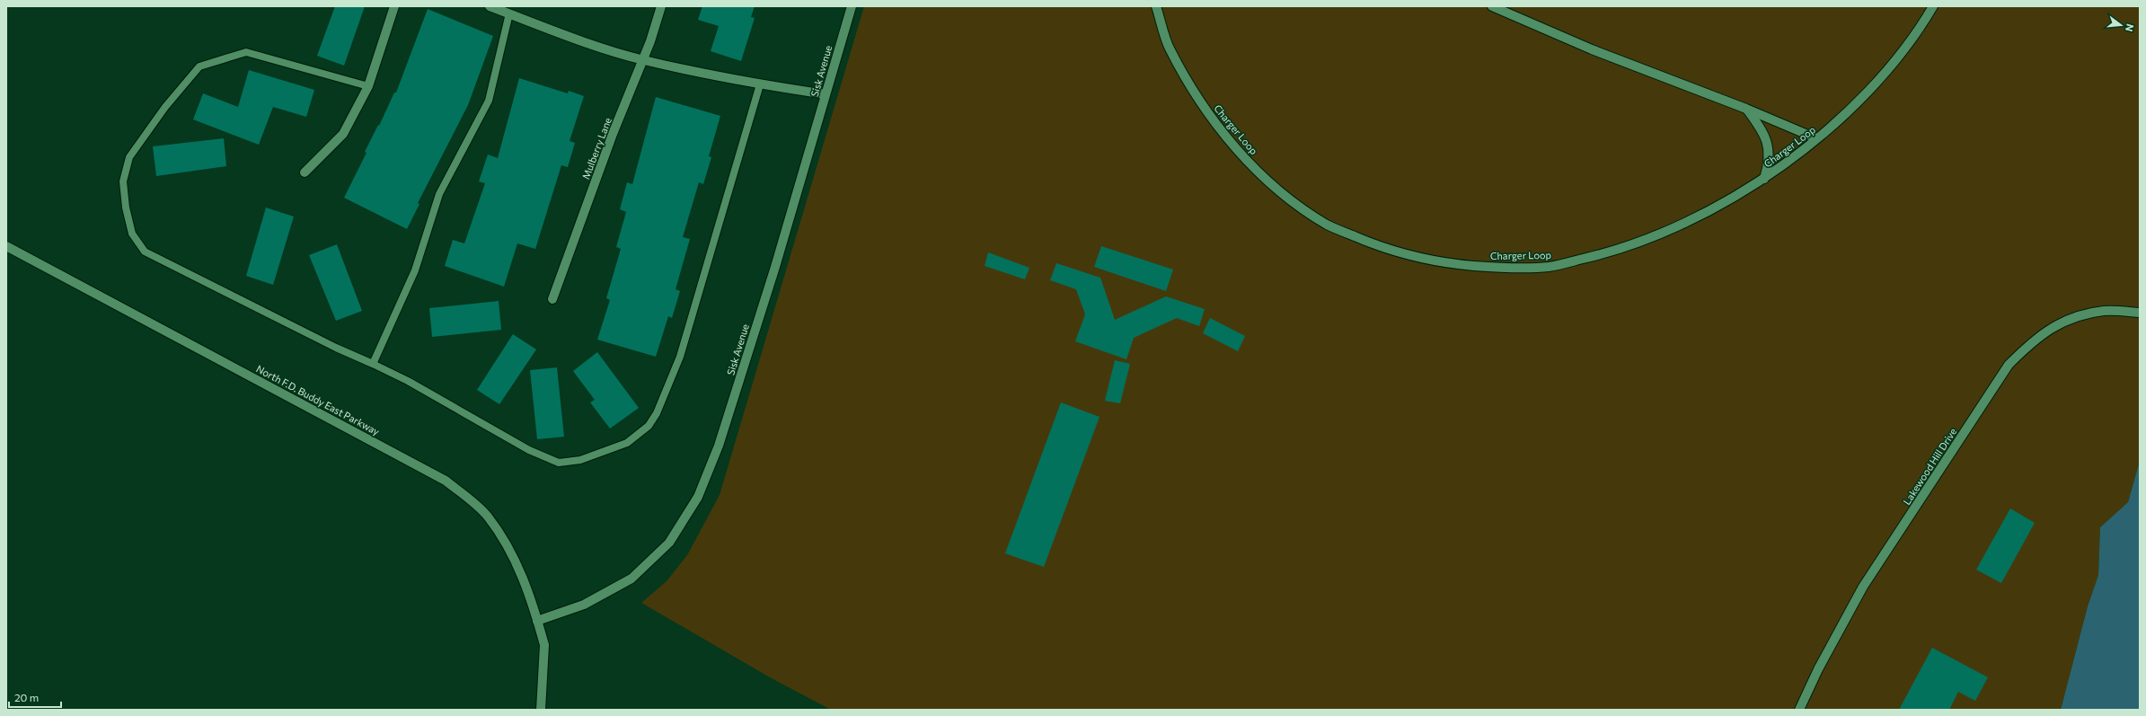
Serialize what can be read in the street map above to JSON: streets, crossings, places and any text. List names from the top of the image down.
{
  "streets": {
    "street": [
      "Sisk Avenue",
      "Charger Loop",
      "Mulberry Lane",
      "North F.D. Buddy East Parkway",
      "Lakewood Hill Drive"
    ]
  },
  "crossings": [
    ["Sisk Avenue", "North F.D. Buddy East Parkway"]
  ],
  "scale_bar": "20 m",
  "north": "right"
}
